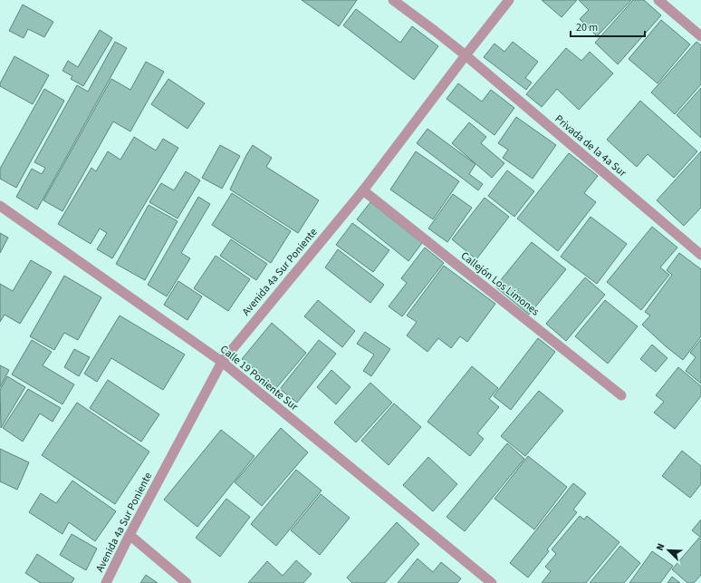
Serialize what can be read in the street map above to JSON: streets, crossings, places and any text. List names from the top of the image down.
{
  "streets": {
    "street": [
      "Privada de la 4a Sur",
      "Avenida 4a Sur Poniente",
      "Callejón Los Limones",
      "Calle 19 Poniente Sur"
    ]
  },
  "crossings": [
    ["Privada de la 4a Sur", "Avenida 4a Sur Poniente"],
    ["Avenida 4a Sur Poniente", "Callejón Los Limones"],
    ["Avenida 4a Sur Poniente", "Calle 19 Poniente Sur"]
  ],
  "scale_bar": "20 m",
  "north": "top left"
}
